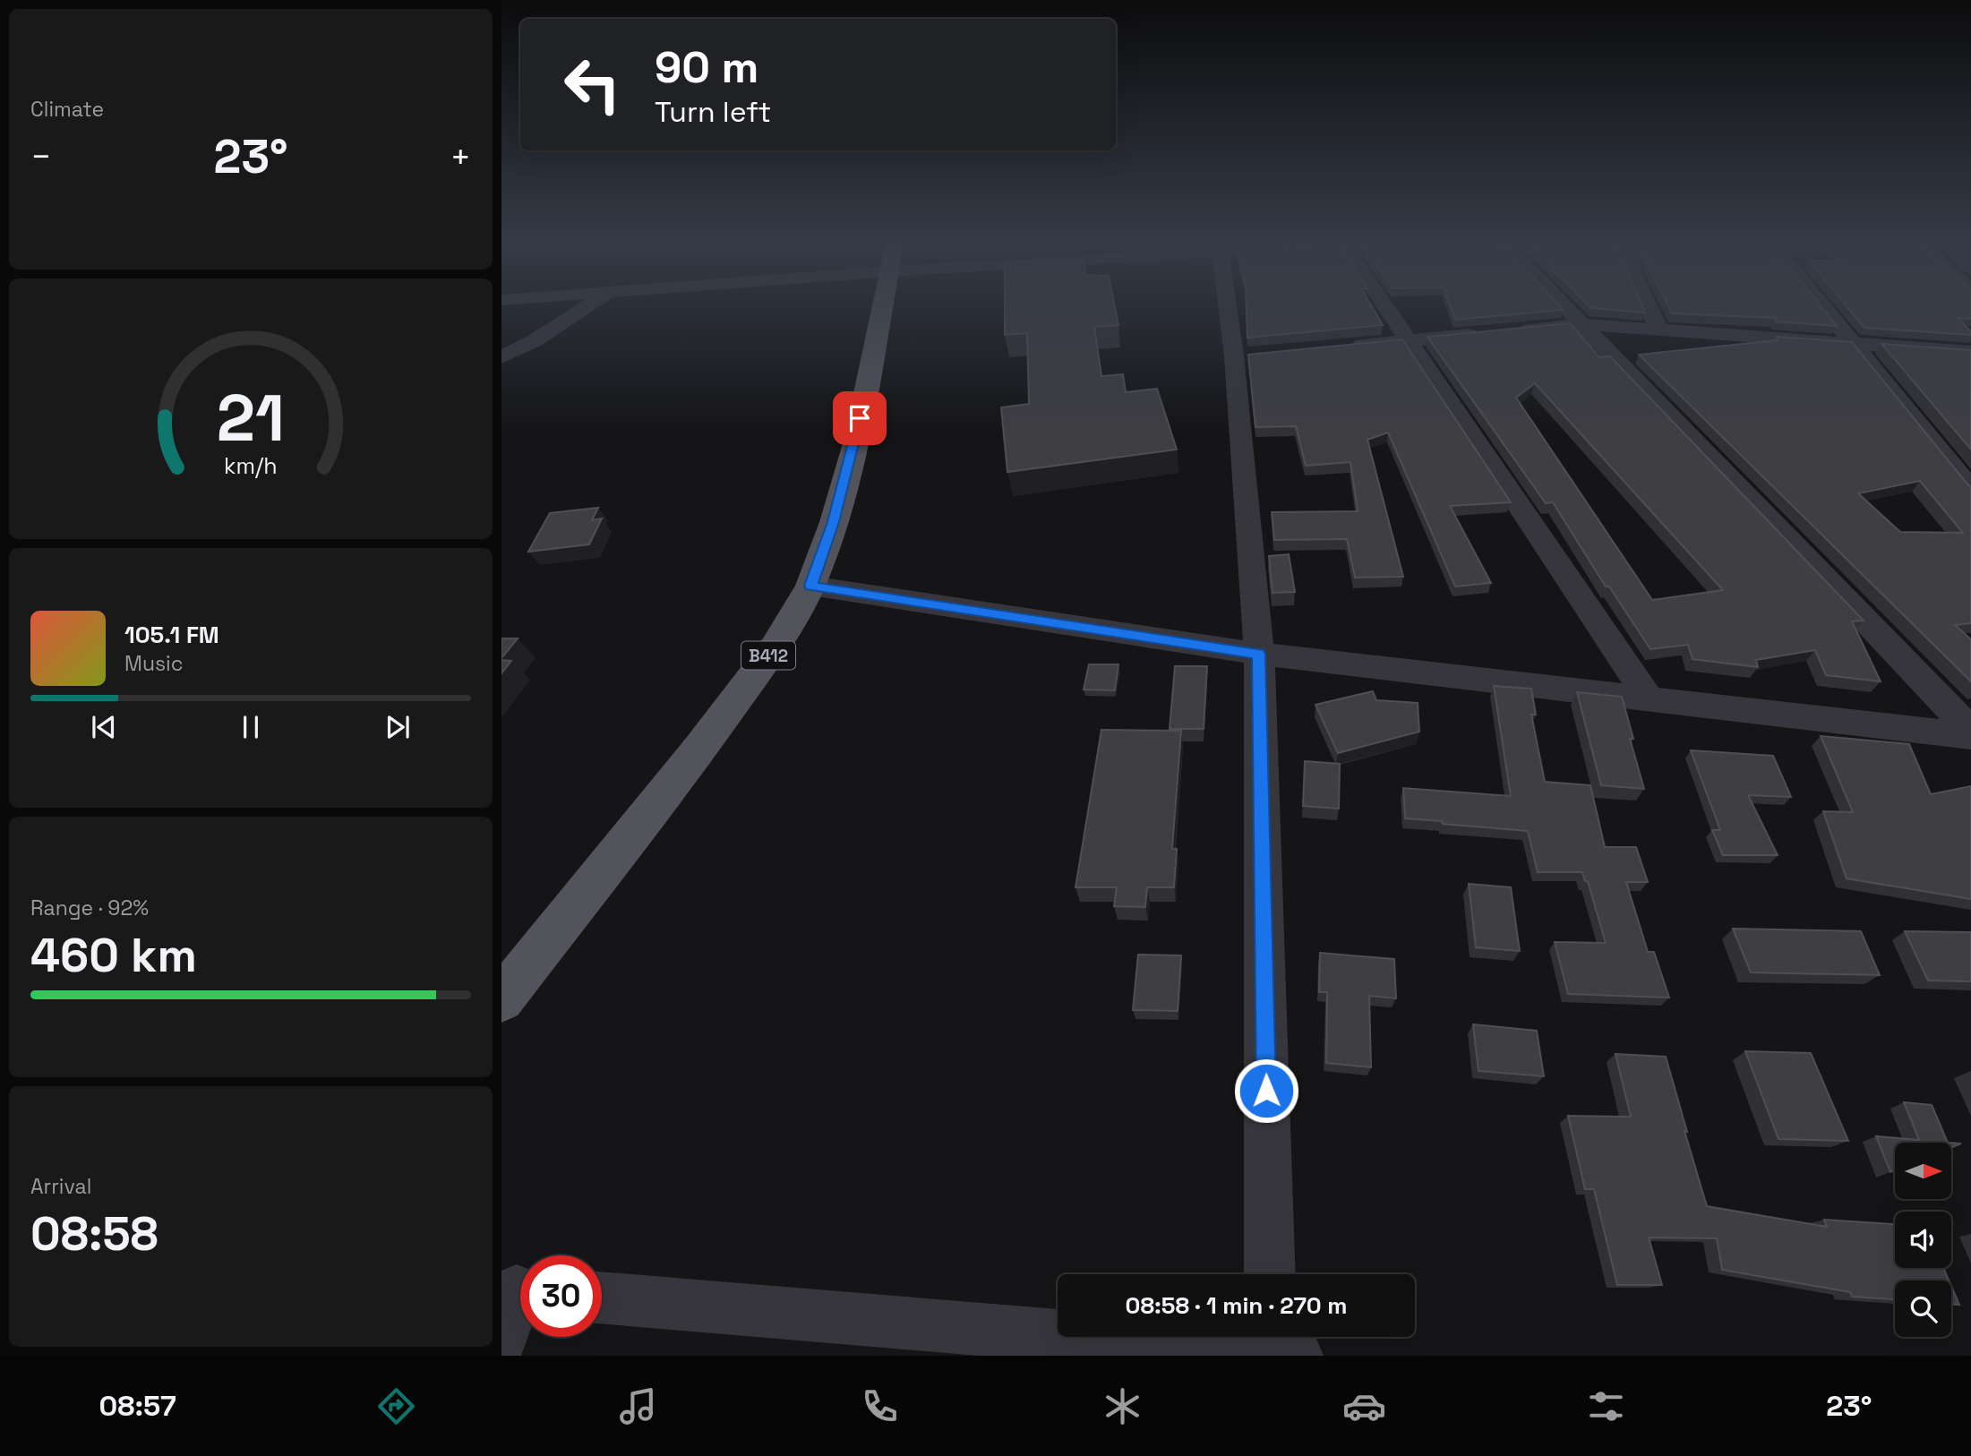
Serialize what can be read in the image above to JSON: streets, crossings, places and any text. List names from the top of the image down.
{
  "streets": {
    "main road": ["B412"]
  },
  "north": "right",
  "page": {
    "tile": [
      "Climate",
      ["Range · 92%", "460 km"],
      ["Arrival", "08:58"]
    ],
    "turn": ["90 m", "Turn left"],
    "heat": ["−", "23°", "+"],
    "song": ["105.1 FM", "Music"],
    "limit": "30",
    "trip": "08:58 · 1 min · 270 m",
    "tabs": ["08:57", "23°"],
    "gauge": ["21", "km/h"]
  }
}
